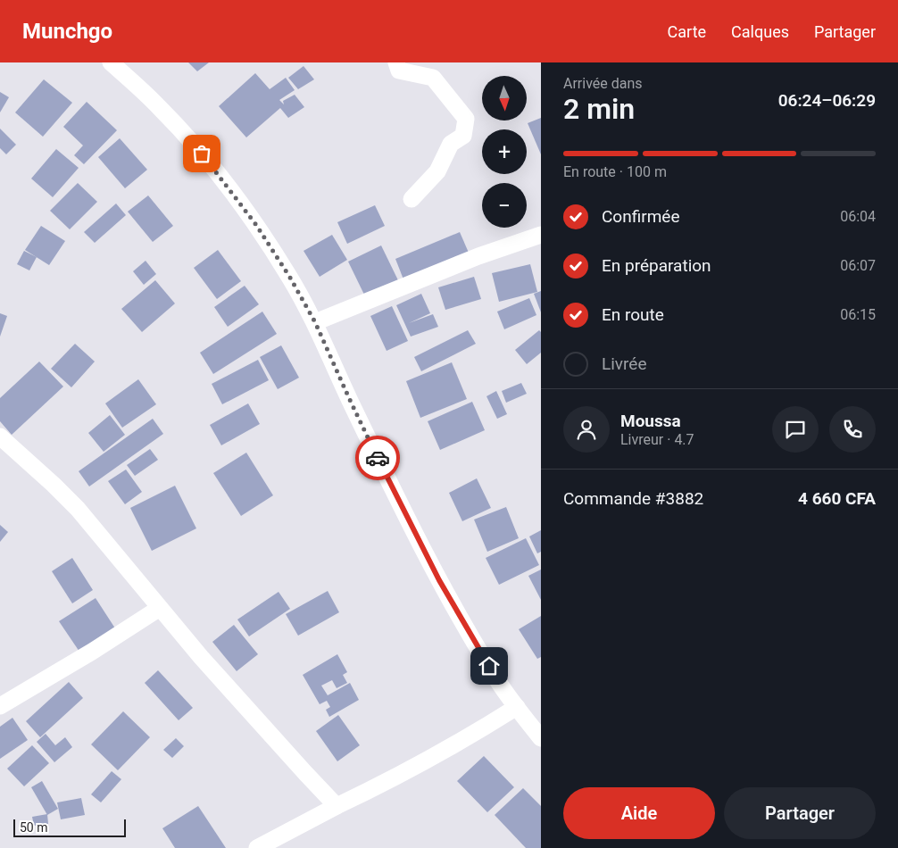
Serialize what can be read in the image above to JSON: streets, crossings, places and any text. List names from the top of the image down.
{
  "scale_bar": "50 m",
  "north": "bottom",
  "page": {
    "header": "Munchgo",
    "nav": ["Carte", "Calques", "Partager"],
    "heading": ["2 min", "Arrivée dans", "06:24–06:29"],
    "panel": [
      "Moussa",
      "Livreur · 4.7",
      "Commande #3882",
      "4 660 CFA"
    ],
    "map_buttons": ["+", "−"],
    "bar": "En route · 100 m",
    "list": [
      ["Confirmée", "06:04"],
      ["En préparation", "06:07"],
      ["En route", "06:15"],
      "Livrée"
    ],
    "buttons": ["Aide", "Partager"],
    "scale": "50 m"
  }
}
